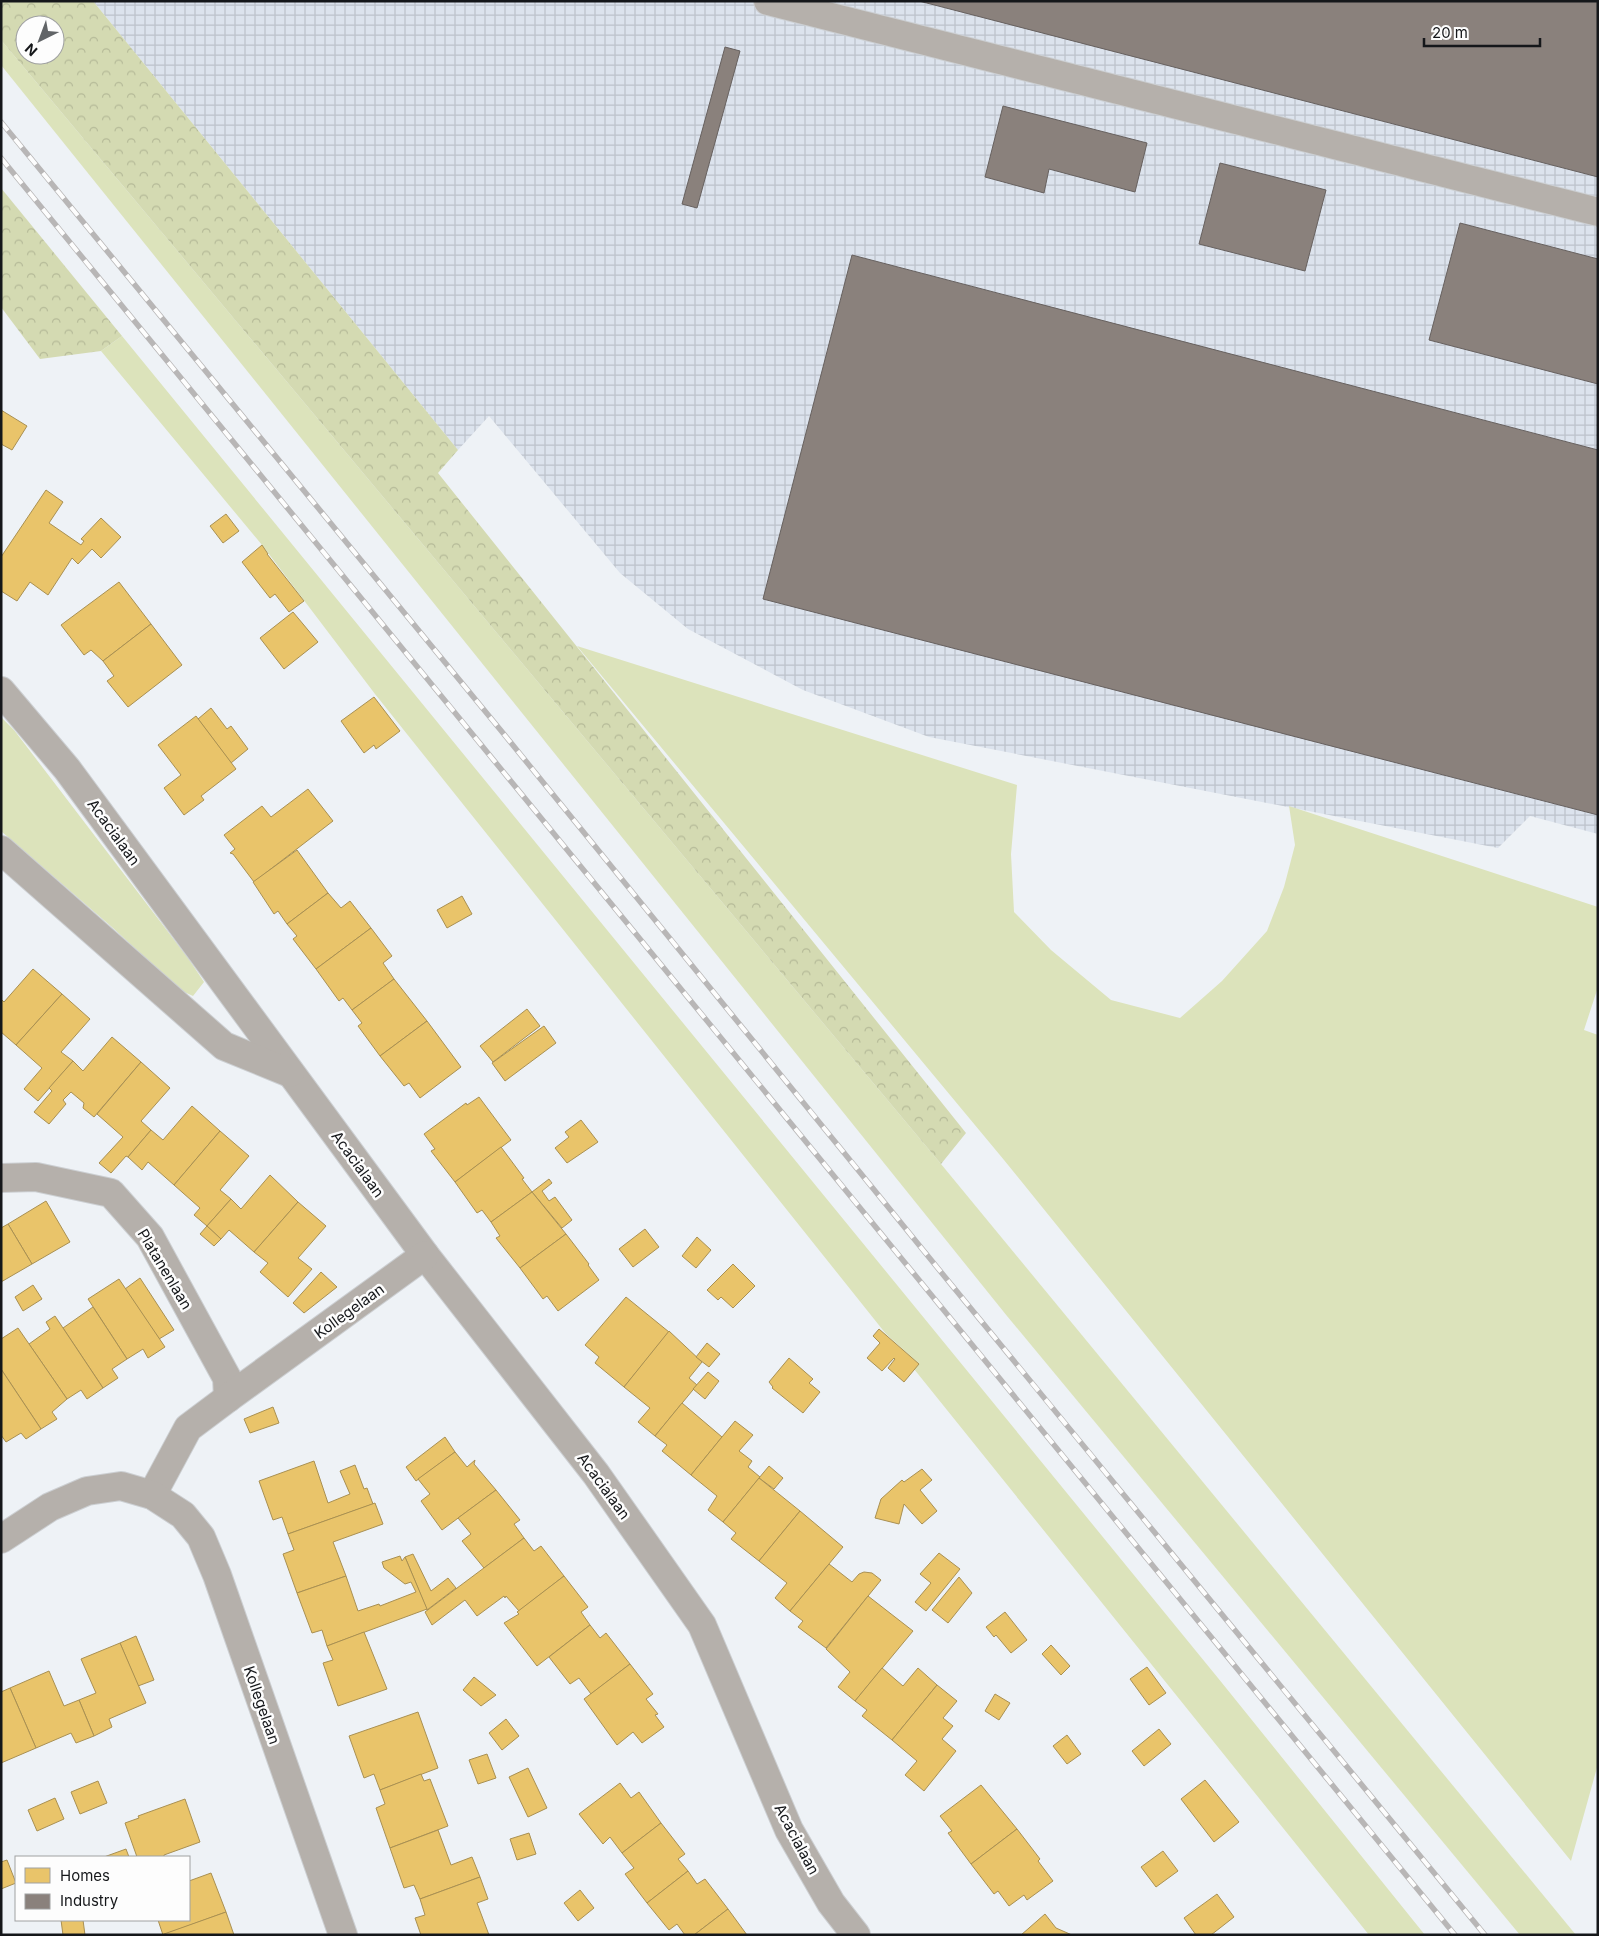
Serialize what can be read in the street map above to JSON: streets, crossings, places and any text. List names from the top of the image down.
{
  "streets": {
    "street": ["Acacialaan", "Platanenlaan", "Kollegelaan"]
  },
  "crossings": [
    ["Acacialaan", "Kollegelaan"],
    ["Platanenlaan", "Kollegelaan"]
  ],
  "legend": ["Homes", "Industry"],
  "scale_bar": "20 m",
  "north": "bottom left"
}
